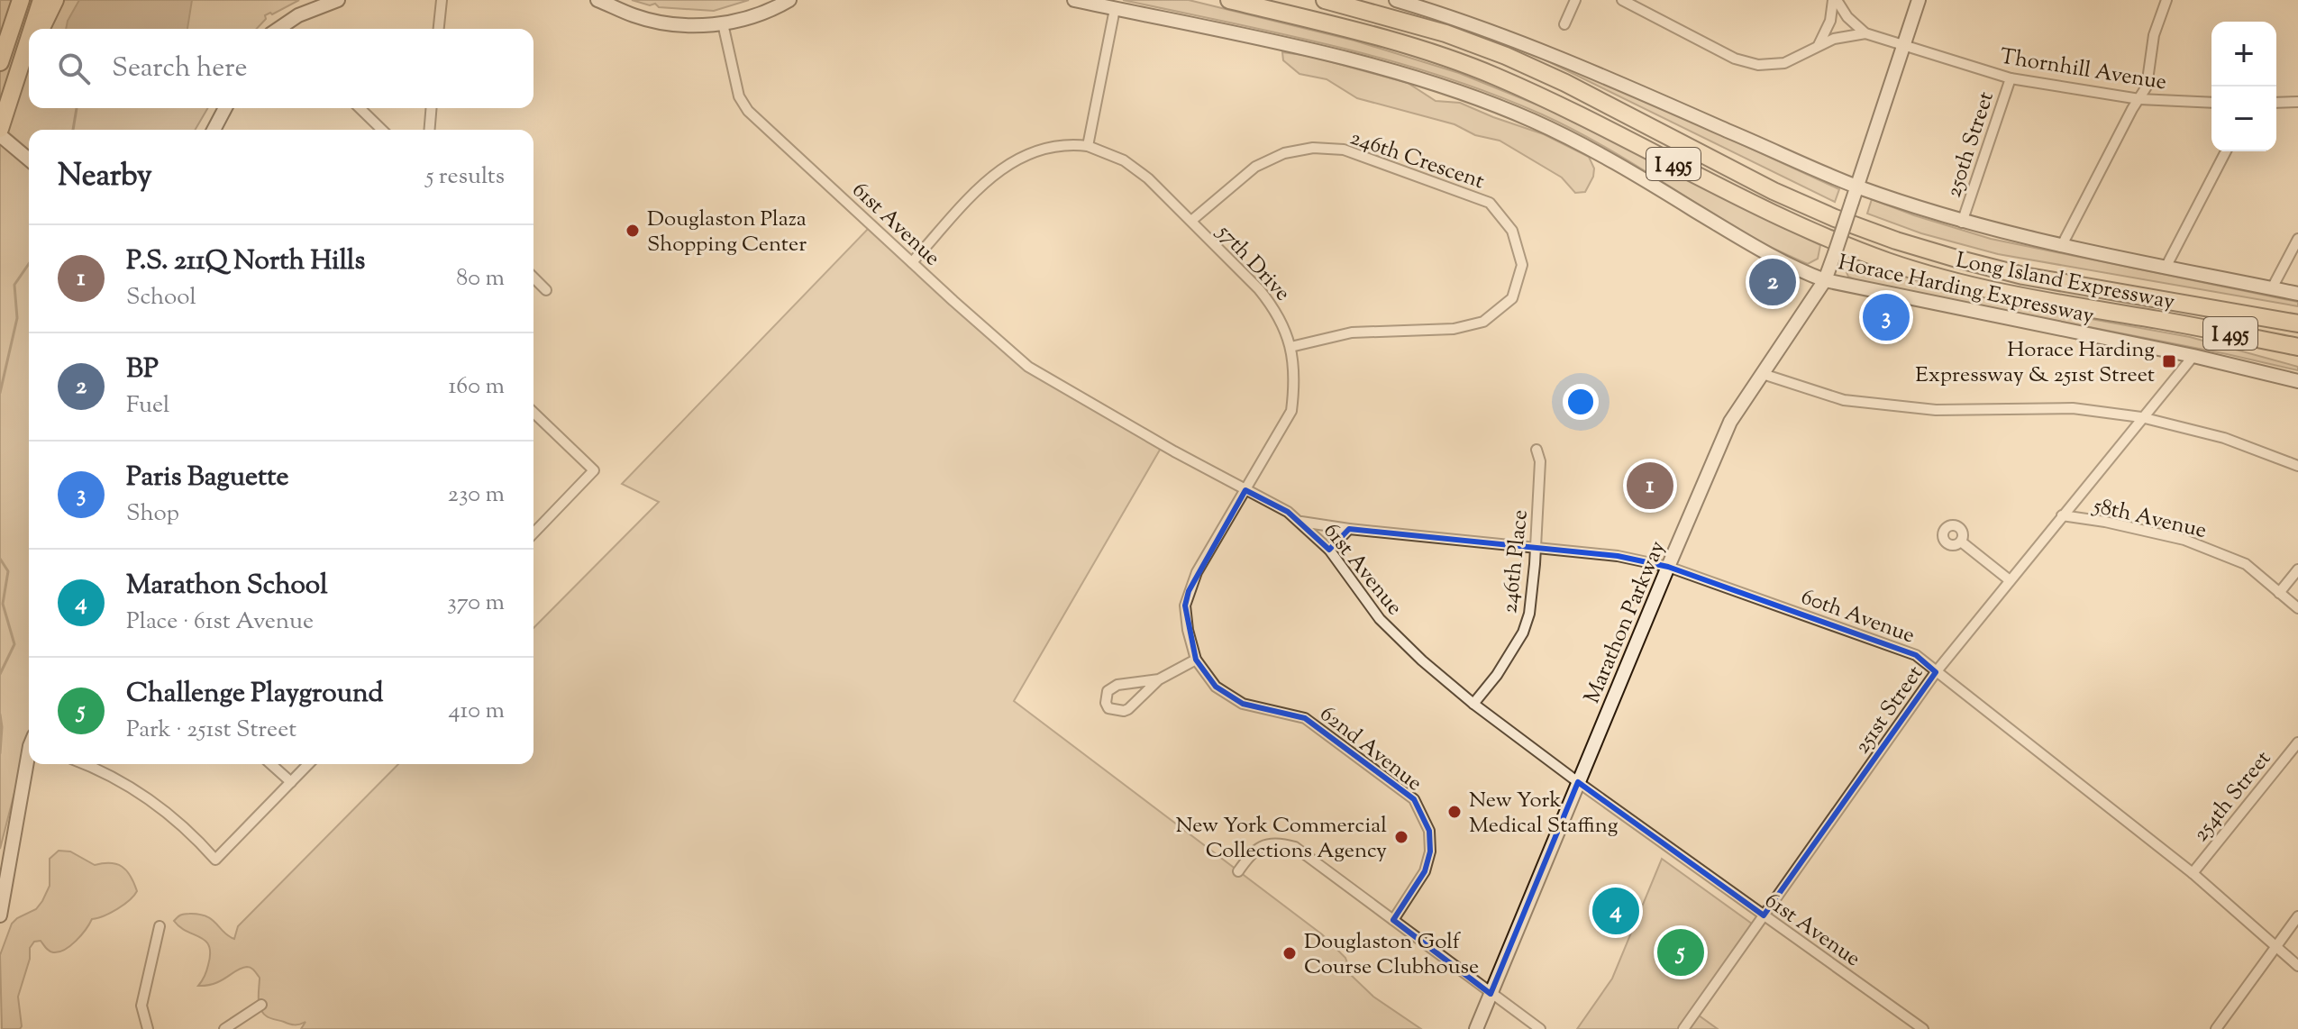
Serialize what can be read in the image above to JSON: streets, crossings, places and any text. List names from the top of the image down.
{
  "streets": {
    "highway": ["I 495", "Long Island Expressway"],
    "main road": ["Horace Harding Expressway", "Marathon Parkway"],
    "street": [
      "Thornhill Avenue",
      "250th Street",
      "246th Crescent",
      "61st Avenue",
      "57th Drive",
      "58th Avenue",
      "246th Place",
      "60th Avenue",
      "251st Street",
      "62nd Avenue",
      "254th Street"
    ]
  },
  "crossings": [
    ["Thornhill Avenue", "250th Street"],
    ["Thornhill Avenue", "Marathon Parkway"],
    ["246th Crescent", "57th Drive"],
    ["61st Avenue", "57th Drive"],
    ["61st Avenue", "246th Place"],
    ["61st Avenue", "60th Avenue"],
    ["61st Avenue", "Marathon Parkway"],
    ["61st Avenue", "251st Street"],
    ["57th Drive", "62nd Avenue"],
    ["Horace Harding Expressway", "Marathon Parkway"],
    ["Horace Harding Expressway", "251st Street"],
    ["58th Avenue", "251st Street"],
    ["246th Place", "60th Avenue"],
    ["60th Avenue", "Marathon Parkway"],
    ["60th Avenue", "251st Street"],
    ["60th Avenue", "254th Street"]
  ],
  "places": {
    "other": [
      "Douglaston Plaza Shopping Center",
      "New York Medical Staffing",
      "New York Commercial Collections Agency",
      "Douglaston Golf Course Clubhouse"
    ],
    "transit": ["Horace Harding Expressway & 251st Street"]
  },
  "page": {
    "map_buttons": ["+", "−"],
    "search": "Search here",
    "heading": ["Nearby", "5 results"],
    "list": [
      {
        "mark": "1",
        "name": "P.S. 211Q North Hills",
        "note": "School",
        "value": "80 m"
      },
      {
        "mark": "2",
        "name": "BP",
        "note": "Fuel",
        "value": "160 m"
      },
      {
        "mark": "3",
        "name": "Paris Baguette",
        "note": "Shop",
        "value": "230 m"
      },
      {
        "mark": "4",
        "name": "Marathon School",
        "note": "Place · 61st Avenue",
        "value": "370 m"
      },
      {
        "mark": "5",
        "name": "Challenge Playground",
        "note": "Park · 251st Street",
        "value": "410 m"
      }
    ],
    "pins": [
      "2",
      "3",
      "1",
      "4",
      "5"
    ]
  }
}
